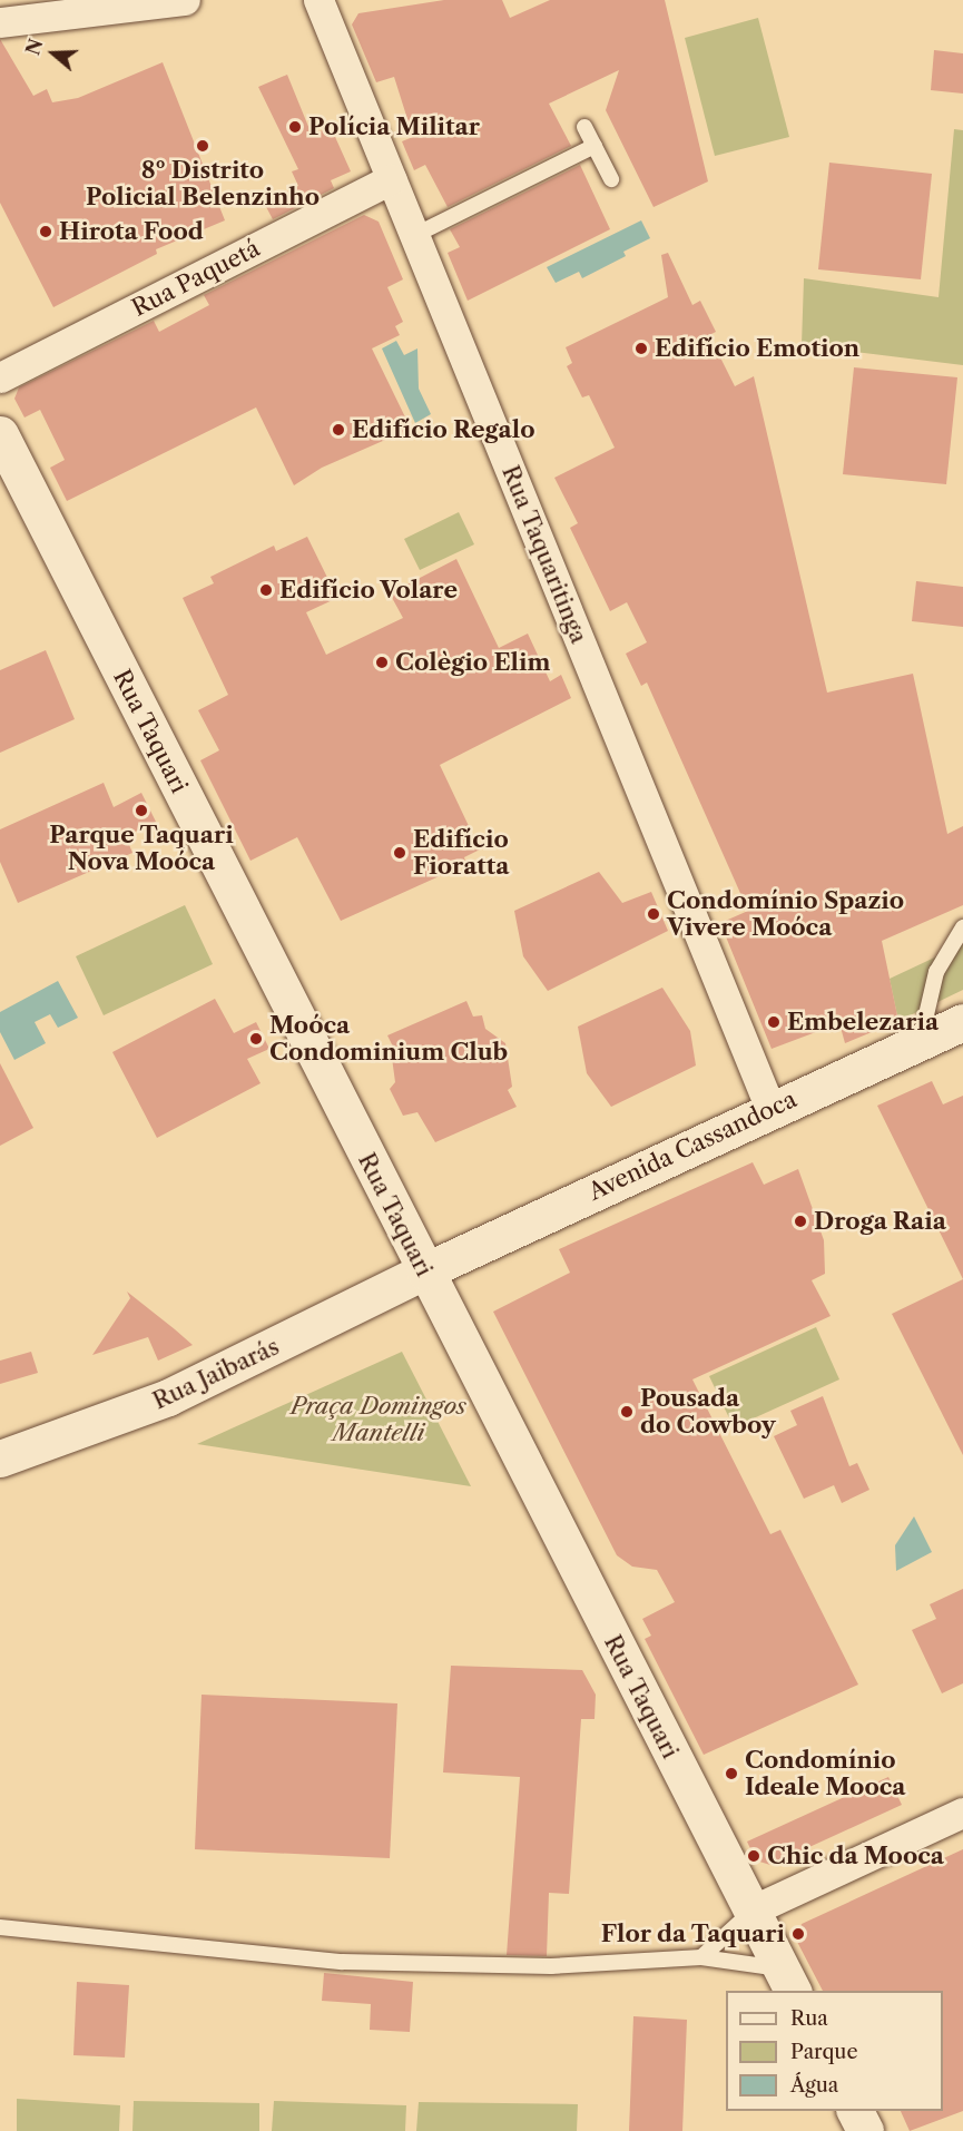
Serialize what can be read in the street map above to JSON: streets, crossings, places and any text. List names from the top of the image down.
{
  "streets": {
    "main road": ["Rua Taquari", "Avenida Cassandoca", "Rua Jaibarás"],
    "street": ["Rua Paquetá", "Rua Taquaritinga"]
  },
  "crossings": [
    ["Rua Paquetá", "Rua Taquaritinga"],
    ["Rua Taquaritinga", "Avenida Cassandoca"],
    ["Rua Taquari", "Avenida Cassandoca"],
    ["Rua Taquari", "Rua Jaibarás"],
    ["Avenida Cassandoca", "Rua Jaibarás"]
  ],
  "parks": ["Praça Domingos Mantelli"],
  "places": [
    "Polícia Militar",
    "8º Distrito Policial Belenzinho",
    "Hirota Food",
    "Edifício Emotion",
    "Edifício Regalo",
    "Edifício Volare",
    "Colègio Elim",
    "Parque Taquari Nova Moóca",
    "Edifício Fioratta",
    "Condomínio Spazio Vivere Moóca",
    "Embelezaria",
    "Moóca Condominium Club",
    "Droga Raia",
    "Pousada do Cowboy",
    "Condomínio Ideale Mooca",
    "Chic da Mooca",
    "Flor da Taquari"
  ],
  "legend": ["Rua", "Parque", "Água"],
  "north": "left"
}
